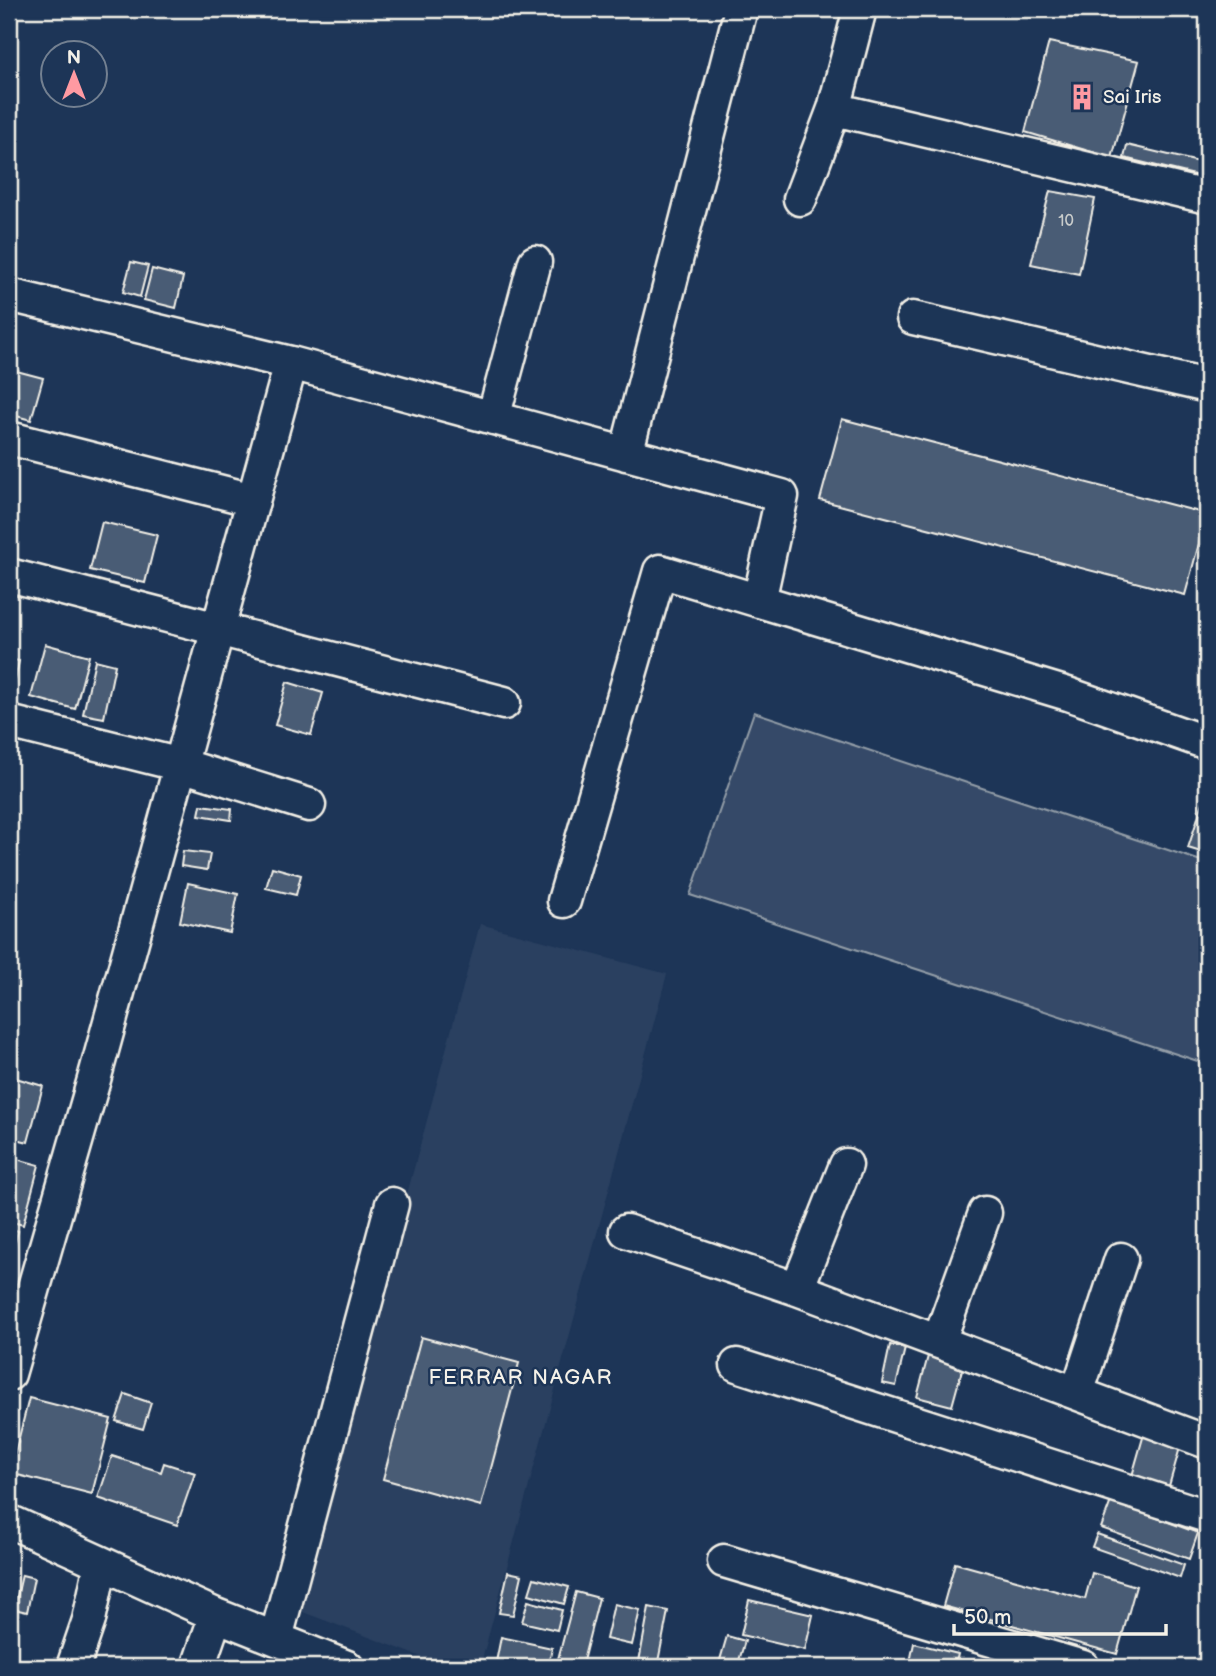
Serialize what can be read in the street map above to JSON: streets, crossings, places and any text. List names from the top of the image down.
{
  "districts": ["FERRAR NAGAR"],
  "places": {
    "building": ["Sai Iris"]
  },
  "house_numbers": ["10"],
  "scale_bar": "50 m",
  "north": "top"
}
